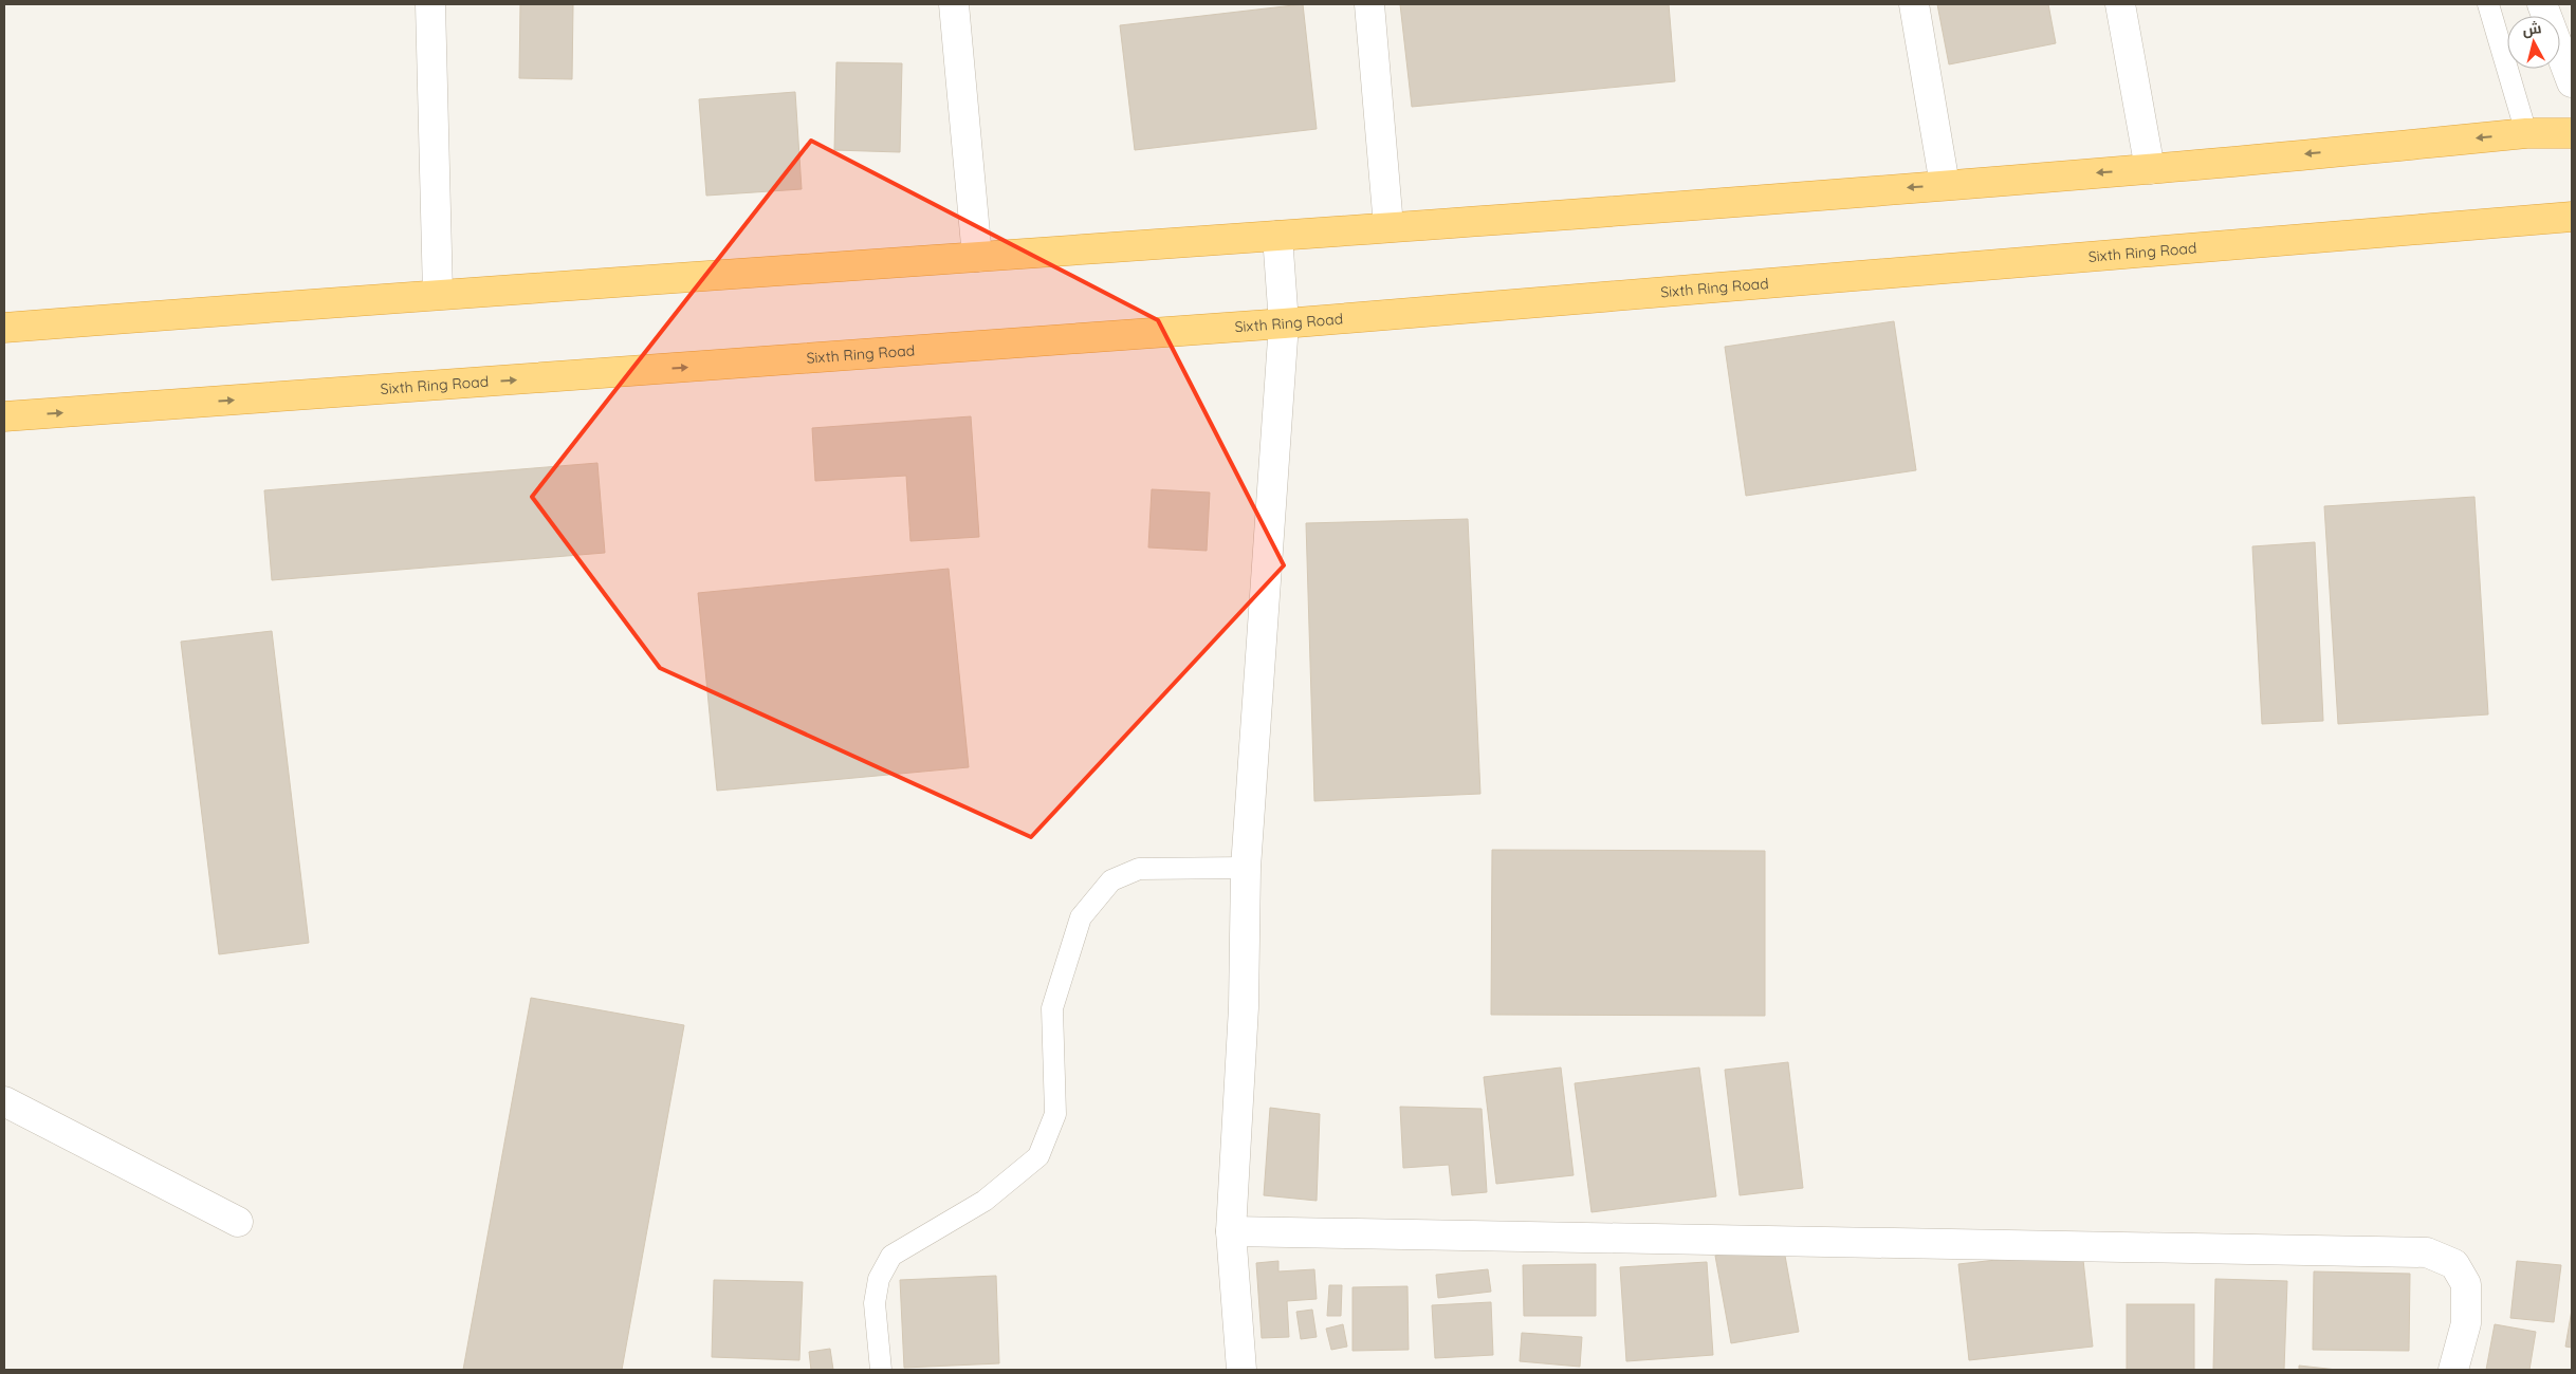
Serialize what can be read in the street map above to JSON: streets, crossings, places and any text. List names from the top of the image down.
{
  "streets": {
    "highway": ["Sixth Ring Road"]
  },
  "north": "top"
}
